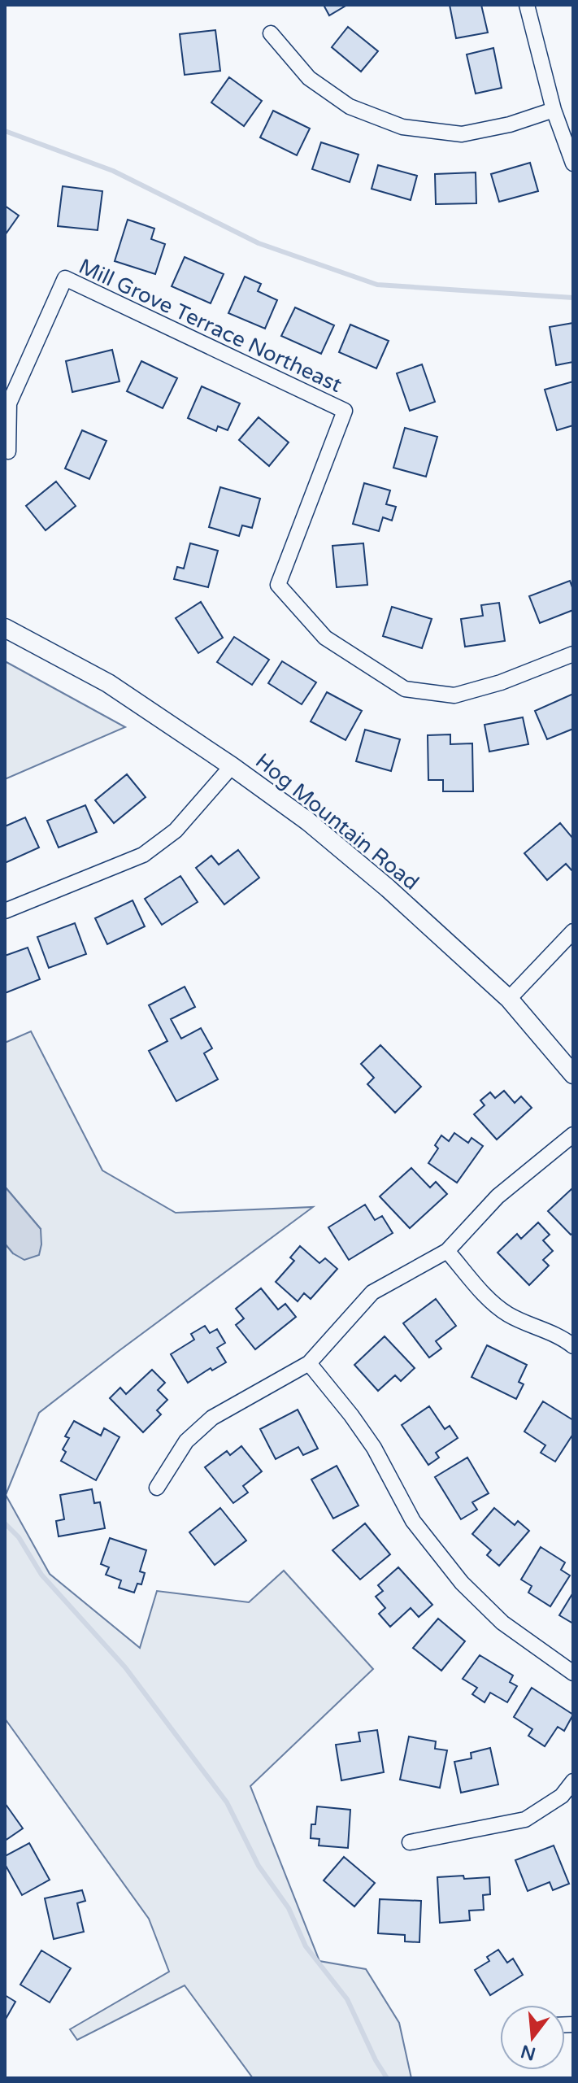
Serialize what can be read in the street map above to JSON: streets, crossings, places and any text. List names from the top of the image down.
{
  "streets": {
    "street": ["Mill Grove Terrace Northeast", "Hog Mountain Road"]
  },
  "north": "bottom"
}
